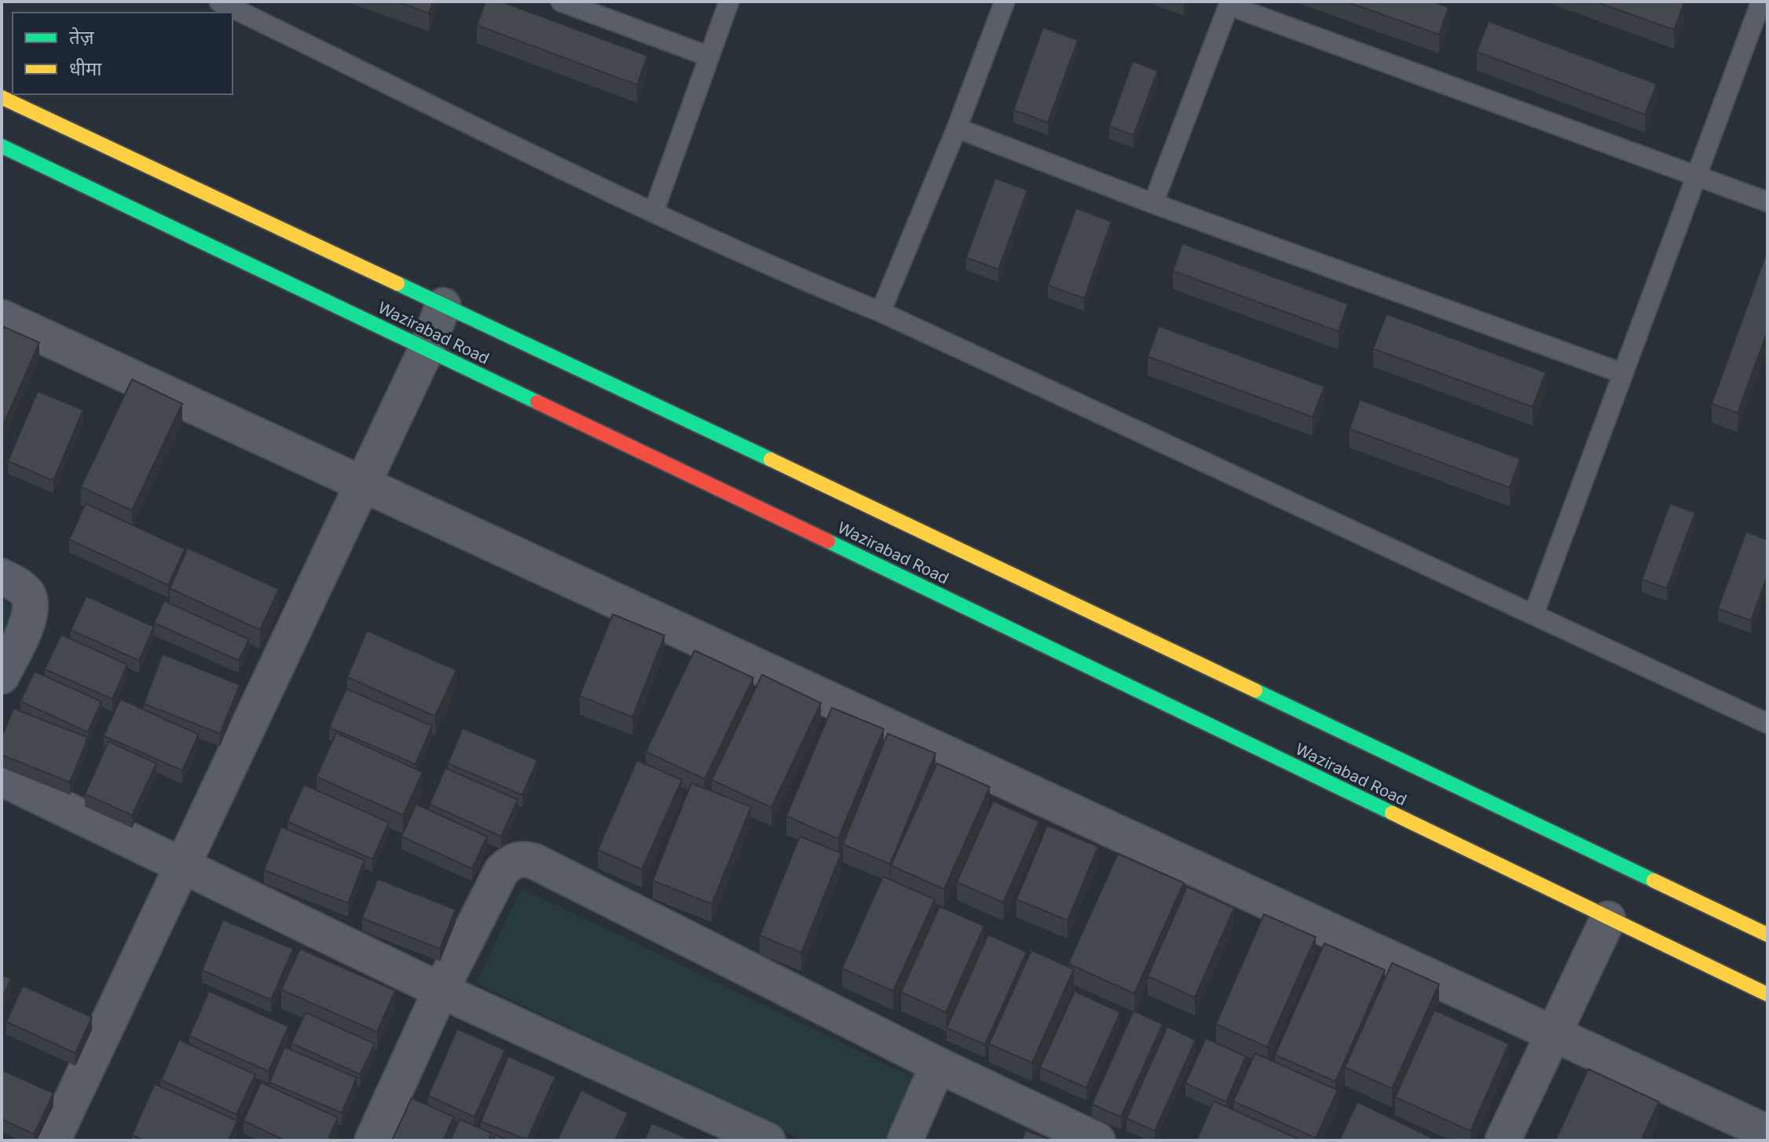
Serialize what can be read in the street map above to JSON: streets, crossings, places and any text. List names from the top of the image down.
{
  "streets": {
    "highway": ["Wazirabad Road"]
  },
  "legend": ["तेज़", "धीमा"]
}
